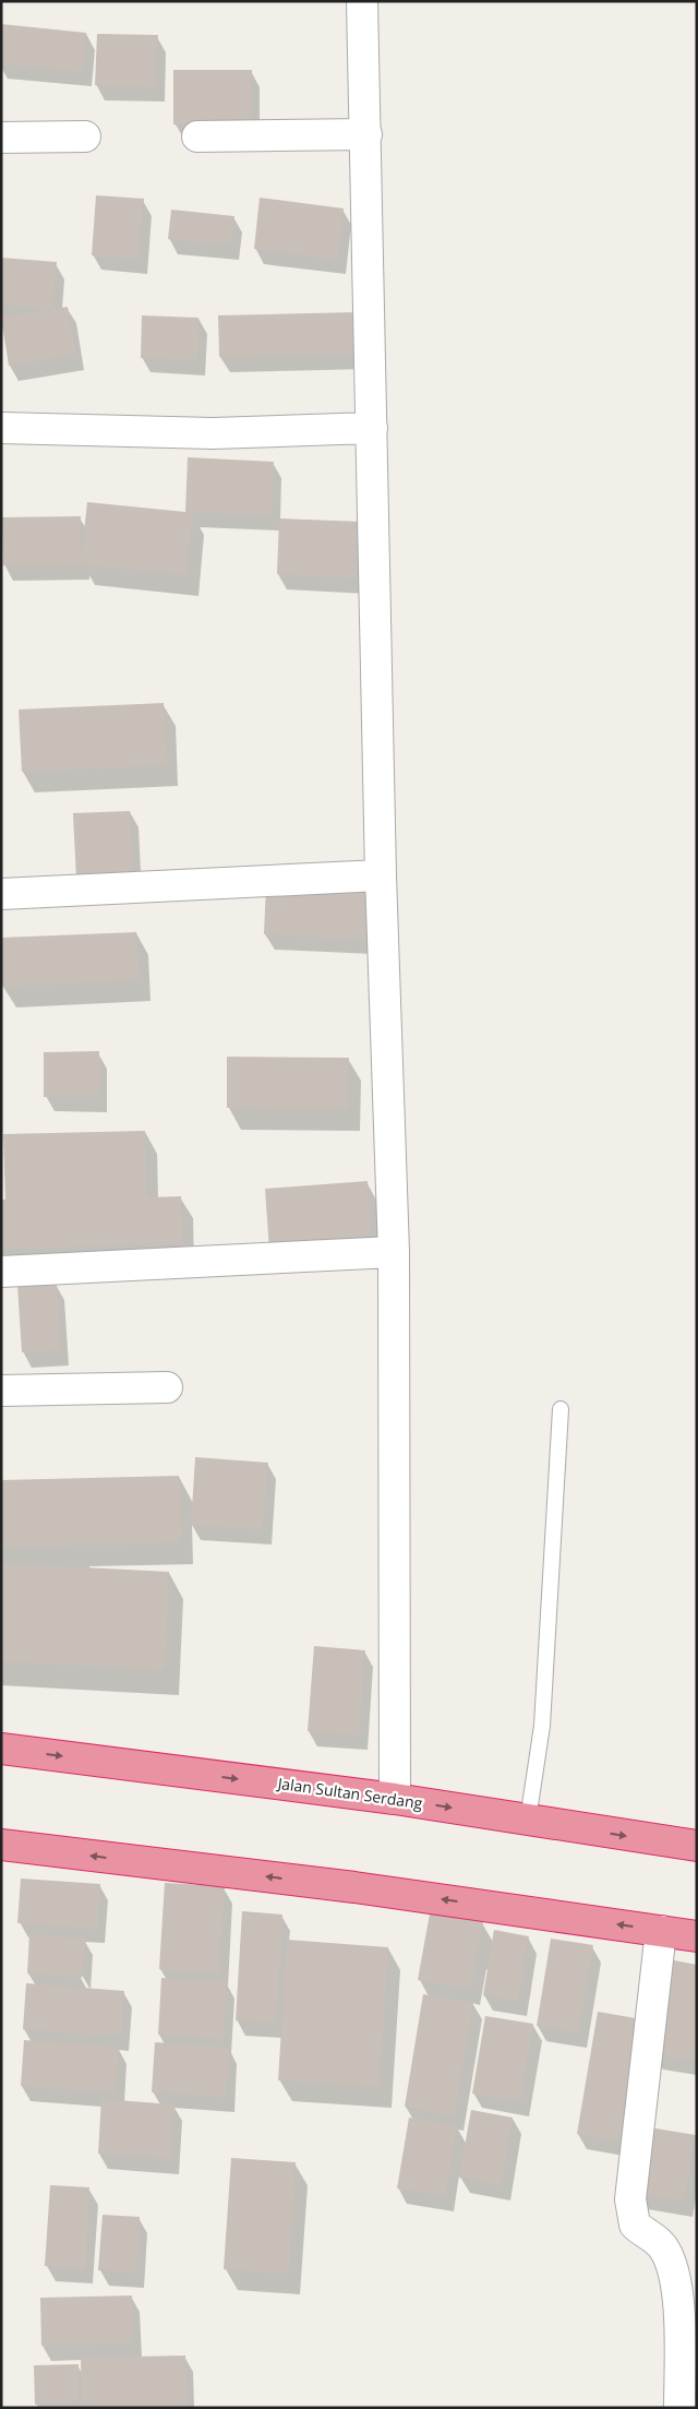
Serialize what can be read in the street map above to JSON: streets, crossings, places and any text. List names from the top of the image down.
{
  "streets": {
    "highway": ["Jalan Sultan Serdang"]
  }
}
